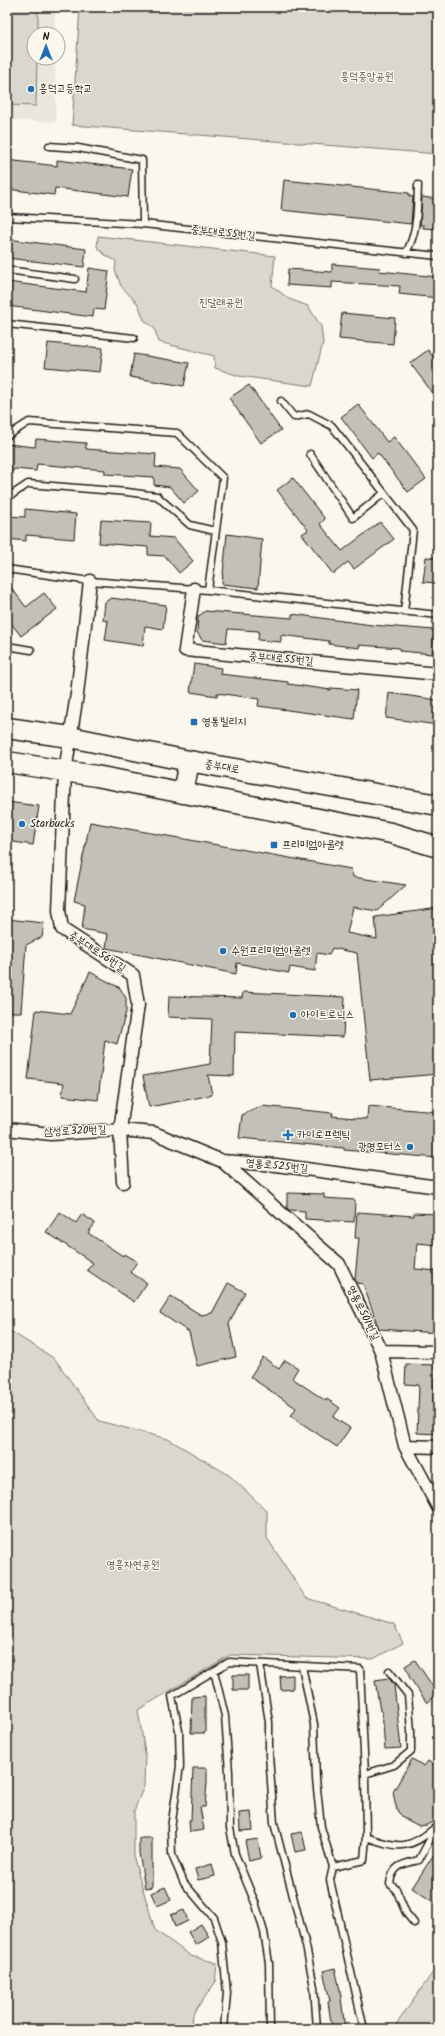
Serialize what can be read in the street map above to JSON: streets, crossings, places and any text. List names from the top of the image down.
{
  "streets": {
    "main road": ["중부대로"],
    "street": [
      "중부대로55번길",
      "중부대로56번길",
      "삼성로320번길",
      "영통로525번길",
      "영통로501번길"
    ]
  },
  "crossings": [
    ["중부대로", "중부대로56번길"],
    ["중부대로56번길", "삼성로320번길"],
    ["중부대로56번길", "영통로525번길"],
    ["삼성로320번길", "영통로525번길"],
    ["영통로525번길", "영통로501번길"]
  ],
  "parks": ["흥덕중앙공원", "진달래공원", "영흥자연공원"],
  "places": {
    "other": [
      "흥덕고등학교",
      "Starbucks",
      "수원프리미엄아울렛",
      "아이트로닉스",
      "광명모터스"
    ],
    "transit": ["영통빌리지", "프리미엄아울렛"],
    "health": ["카이로프렉틱"]
  },
  "north": "top"
}
